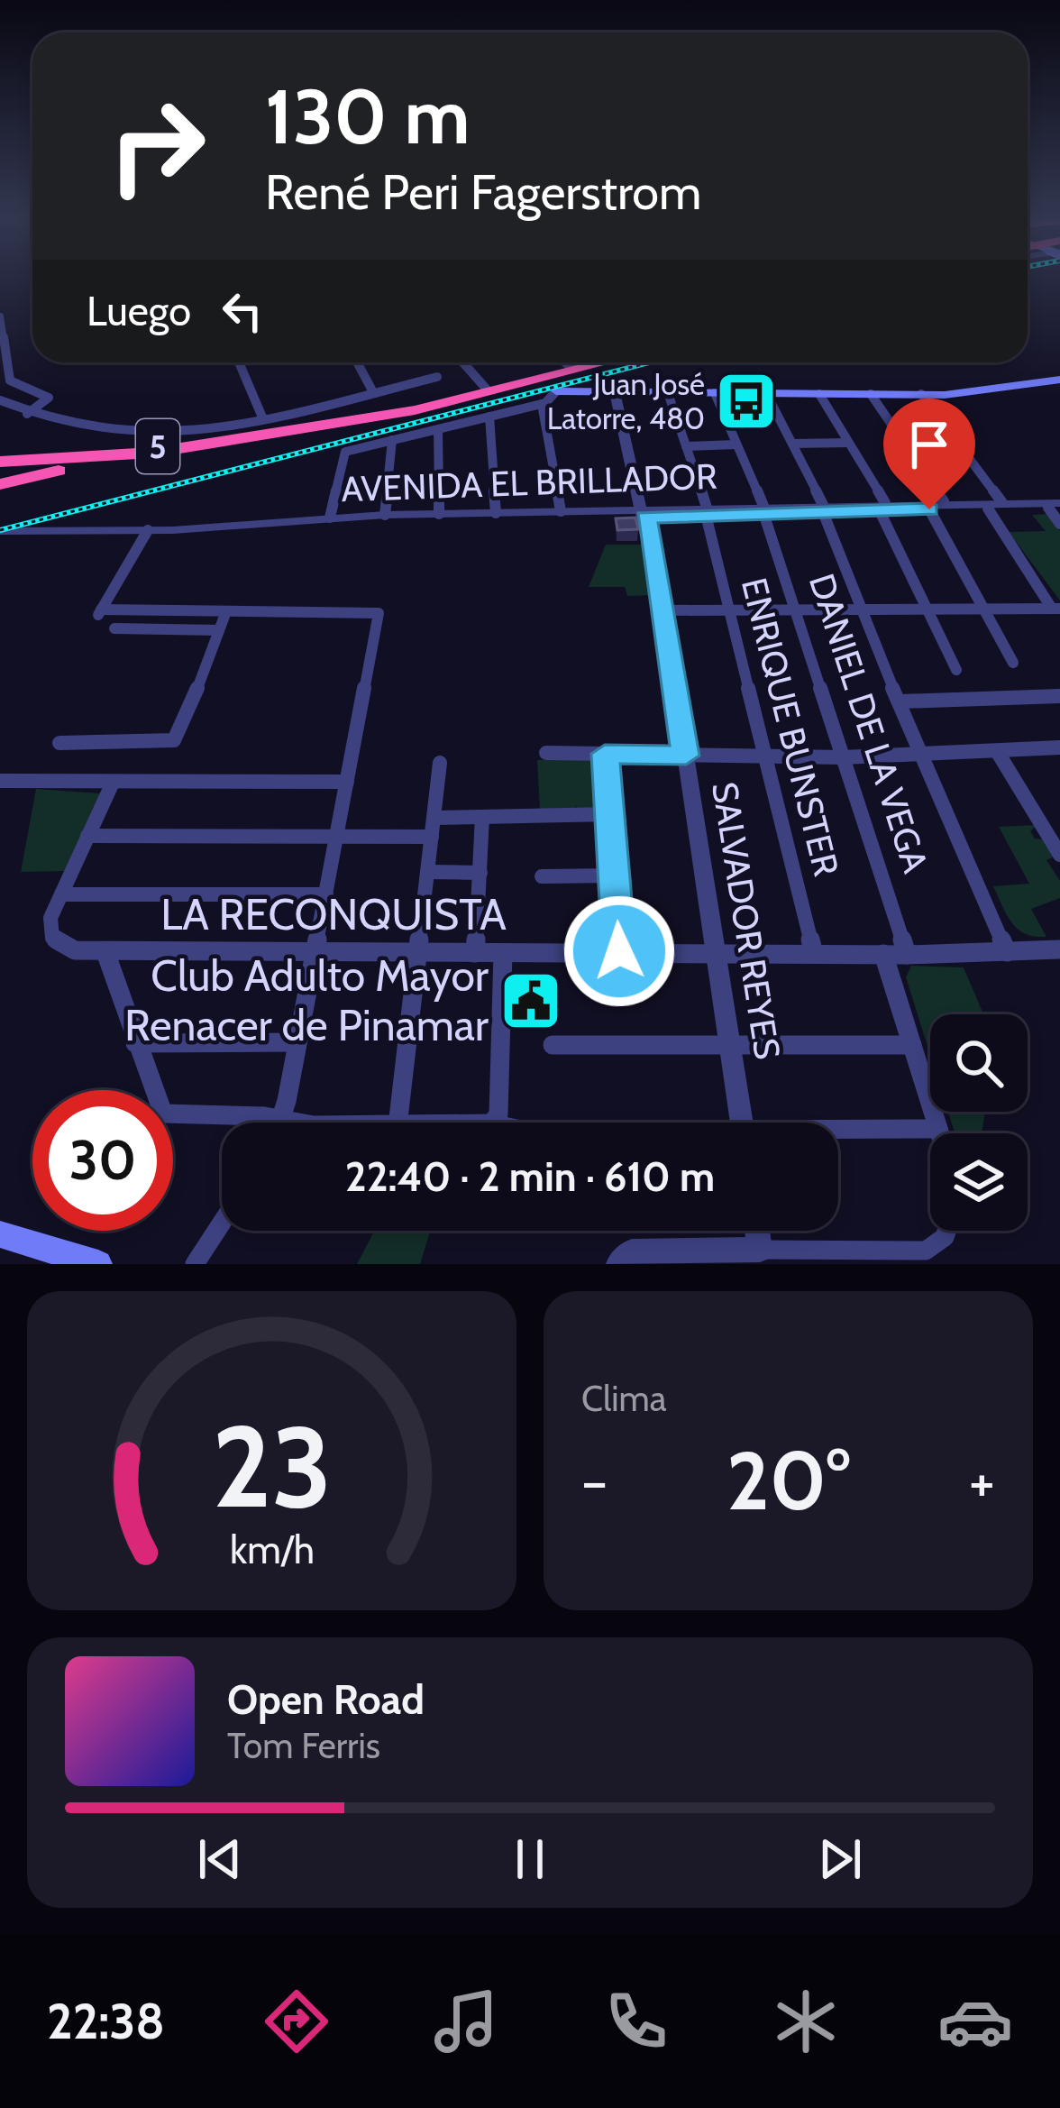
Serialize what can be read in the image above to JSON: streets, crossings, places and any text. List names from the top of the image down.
{
  "streets": {
    "highway": ["5"],
    "street": [
      "AVENIDA EL BRILLADOR",
      "DANIEL DE LA VEGA",
      "ENRIQUE BUNSTER",
      "LA RECONQUISTA",
      "SALVADOR REYES"
    ]
  },
  "crossings": [
    ["AVENIDA EL BRILLADOR", "DANIEL DE LA VEGA"],
    ["AVENIDA EL BRILLADOR", "ENRIQUE BUNSTER"],
    ["AVENIDA EL BRILLADOR", "SALVADOR REYES"],
    ["DANIEL DE LA VEGA", "LA RECONQUISTA"],
    ["ENRIQUE BUNSTER", "LA RECONQUISTA"],
    ["LA RECONQUISTA", "SALVADOR REYES"]
  ],
  "places": {
    "bus stop": ["Juan José Latorre, 480"],
    "public building": ["Club Adulto Mayor Renacer de Pinamar"]
  },
  "page": {
    "turn": ["130 m", "René Peri Fagerstrom"],
    "then": "Luego",
    "limit": "30",
    "trip": "22:40 · 2 min · 610 m",
    "tile": "Clima",
    "heat": ["−", "20°", "+"],
    "song": ["Open Road", "Tom Ferris"],
    "tabs": "22:38",
    "gauge": ["23", "km/h"]
  }
}
